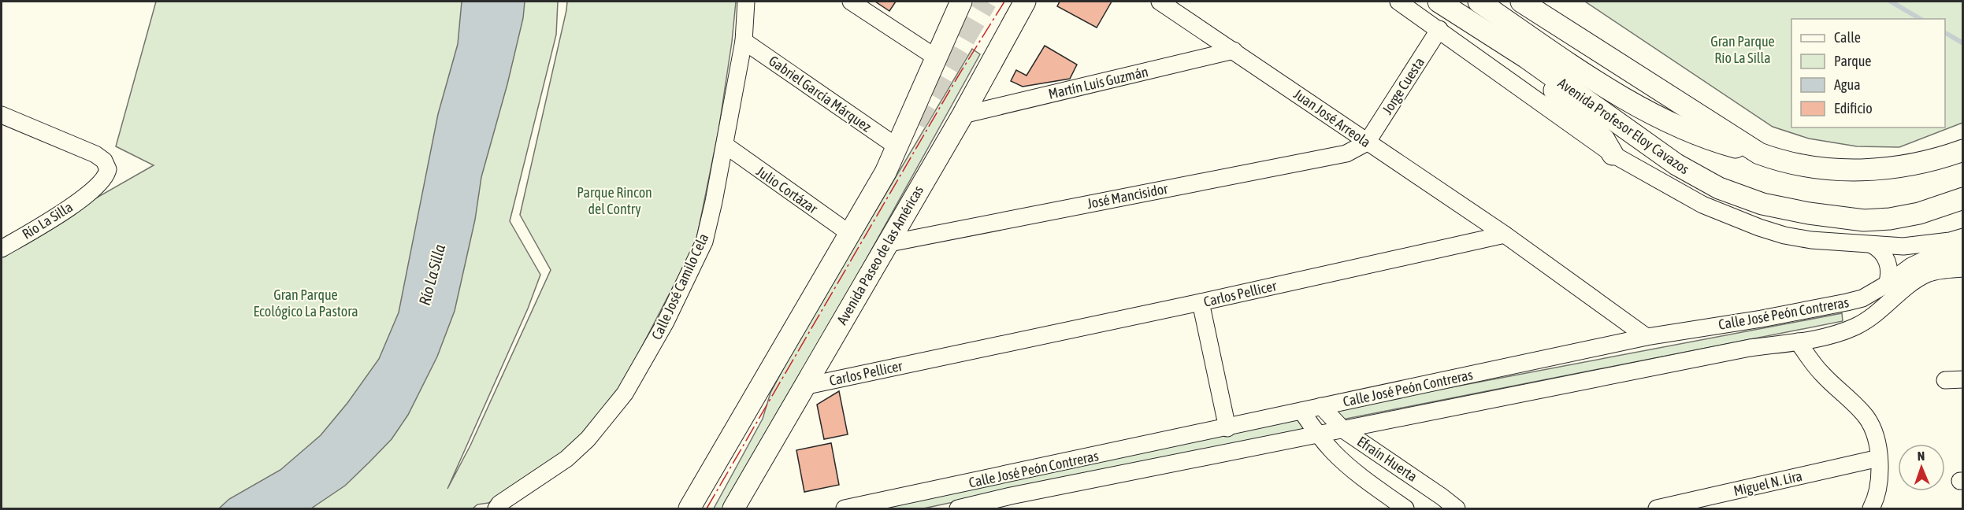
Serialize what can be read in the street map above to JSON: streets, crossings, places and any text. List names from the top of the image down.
{
  "streets": {
    "main road": ["Avenida Profesor Eloy Cavazos", "Avenida Paseo de las Américas"],
    "street": [
      "Martín Luis Guzmán",
      "Jorge Cuesta",
      "Gabriel García Márquez",
      "Juan José Arreola",
      "Julio Cortázar",
      "José Mancisidor",
      "Río La Silla",
      "Calle José Camilo Cela",
      "Carlos Pellicer",
      "Calle José Peón Contreras",
      "Efraín Huerta",
      "Miguel N. Lira"
    ]
  },
  "crossings": [
    ["Martín Luis Guzmán", "Juan José Arreola"],
    ["Martín Luis Guzmán", "Avenida Paseo de las Américas"],
    ["Jorge Cuesta", "Juan José Arreola"],
    ["Jorge Cuesta", "José Mancisidor"],
    ["Gabriel García Márquez", "Calle José Camilo Cela"],
    ["Juan José Arreola", "José Mancisidor"],
    ["Juan José Arreola", "Carlos Pellicer"],
    ["Julio Cortázar", "Calle José Camilo Cela"],
    ["José Mancisidor", "Avenida Paseo de las Américas"],
    ["Avenida Paseo de las Américas", "Carlos Pellicer"],
    ["Calle José Peón Contreras", "Efraín Huerta"]
  ],
  "water": ["Río La Silla"],
  "parks": ["Gran Parque Río La Silla", "Parque Rincon del Contry", "Gran Parque Ecológico La Pastora"],
  "legend": [
    "Calle",
    "Parque",
    "Agua",
    "Edificio"
  ],
  "north": "top"
}
